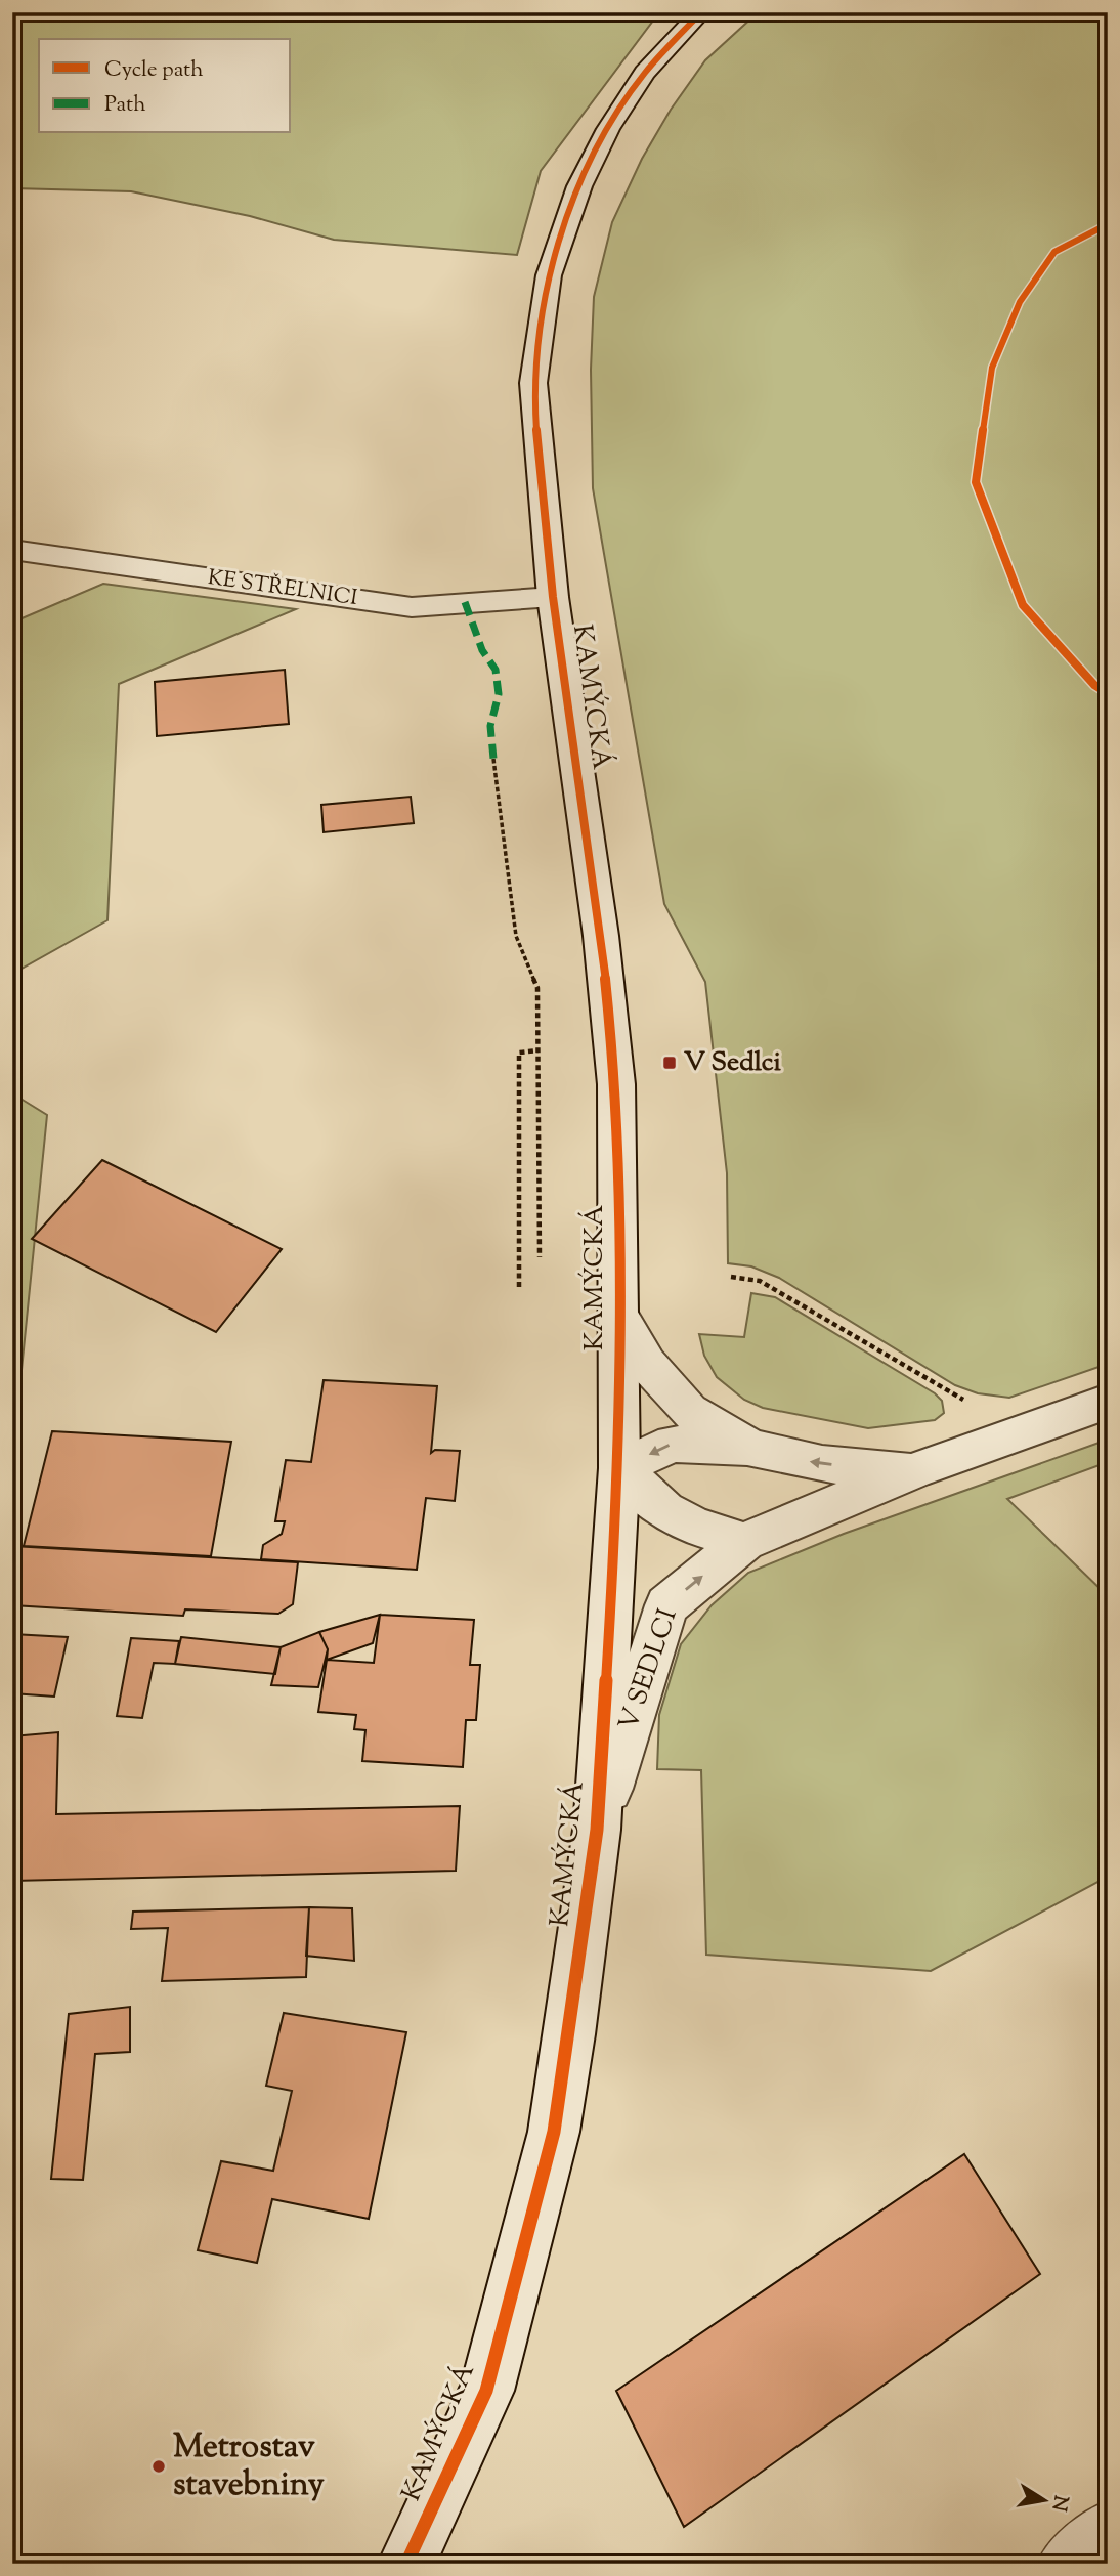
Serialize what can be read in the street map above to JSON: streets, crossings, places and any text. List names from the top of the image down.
{
  "streets": {
    "main road": ["KE STŘELNICI", "KAMÝCKÁ", "V SEDLCI"]
  },
  "crossings": [
    ["KE STŘELNICI", "KAMÝCKÁ"],
    ["KAMÝCKÁ", "V SEDLCI"]
  ],
  "one_way": ["V SEDLCI"],
  "places": {
    "transit": ["V Sedlci"],
    "other": ["Metrostav stavebniny"]
  },
  "legend": ["Cycle path", "Path"],
  "north": "right"
}
